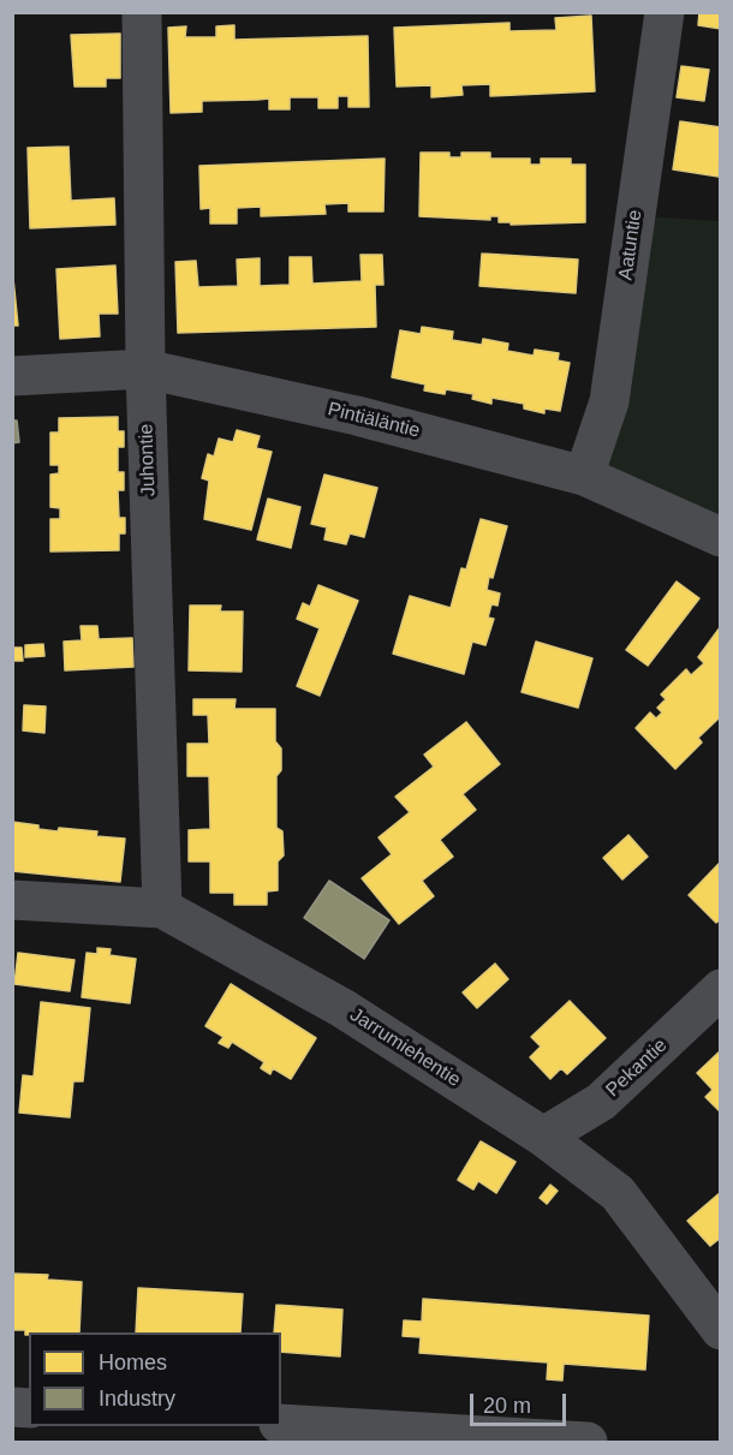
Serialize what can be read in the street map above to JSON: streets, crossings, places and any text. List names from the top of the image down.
{
  "streets": {
    "street": [
      "Aatuntie",
      "Pintiäläntie",
      "Juhontie",
      "Jarrumiehentie",
      "Pekantie"
    ]
  },
  "crossings": [
    ["Aatuntie", "Pintiäläntie"],
    ["Pintiäläntie", "Juhontie"],
    ["Juhontie", "Jarrumiehentie"],
    ["Jarrumiehentie", "Pekantie"]
  ],
  "legend": ["Homes", "Industry"],
  "scale_bar": "20 m"
}
